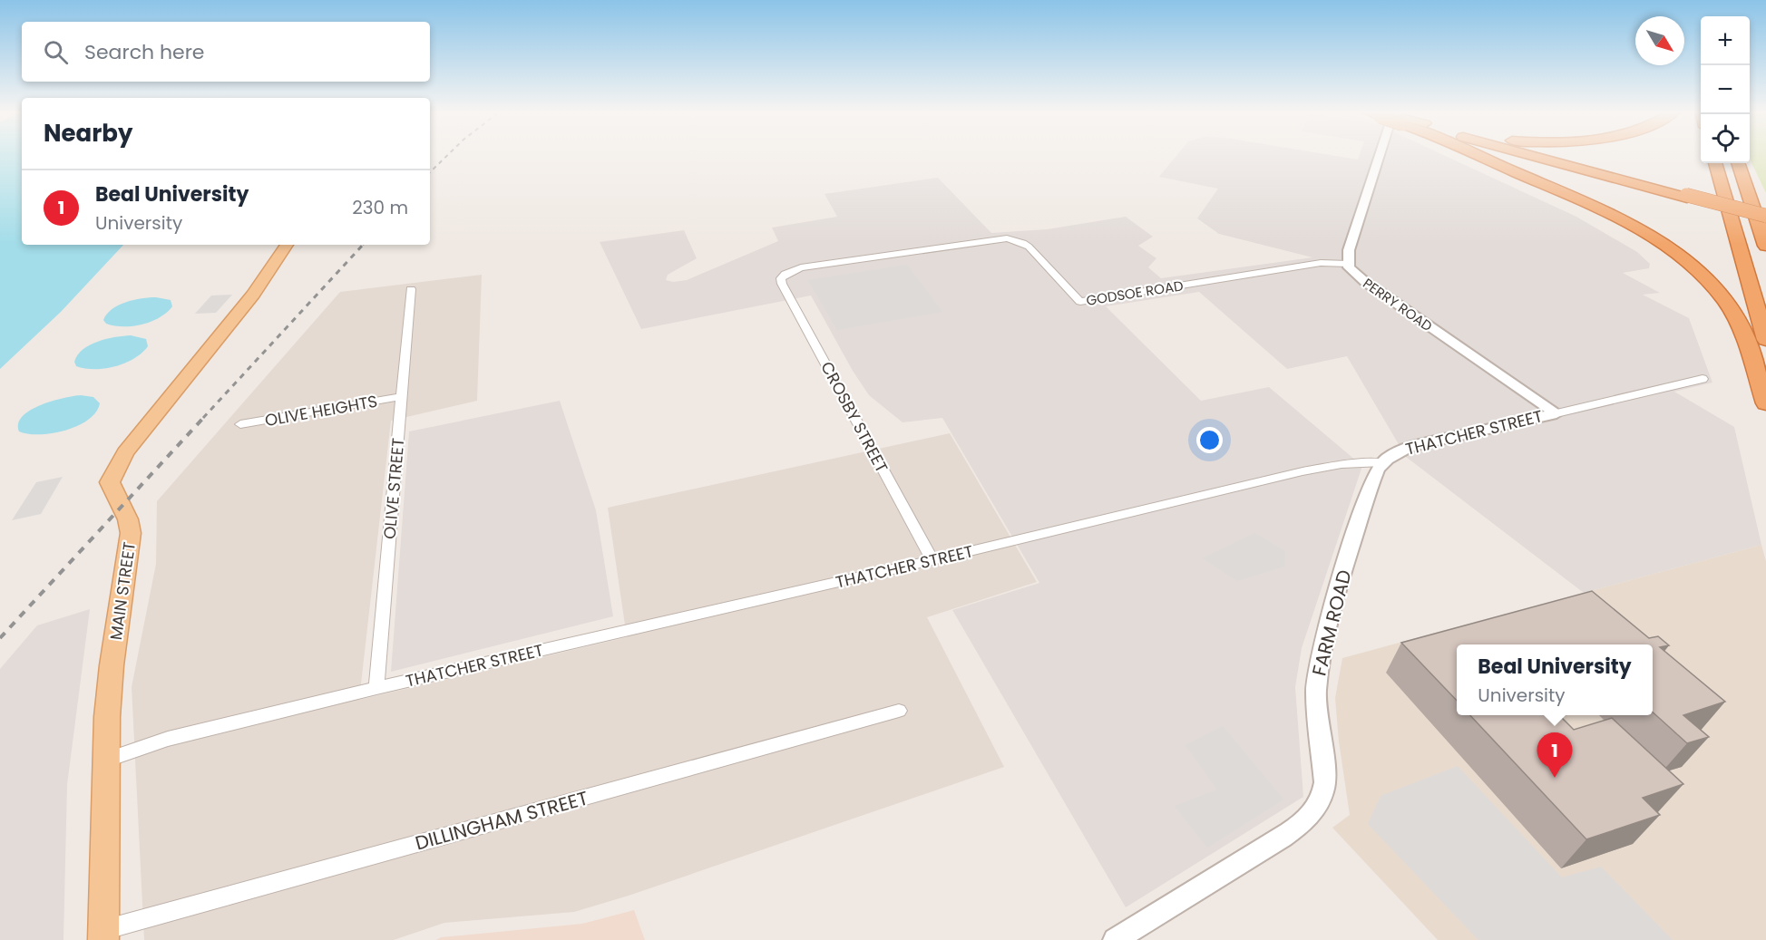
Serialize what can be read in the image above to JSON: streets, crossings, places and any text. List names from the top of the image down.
{
  "streets": {
    "main road": ["MAIN STREET"],
    "street": [
      "GODSOE ROAD",
      "PERRY ROAD",
      "OLIVE HEIGHTS",
      "CROSBY STREET",
      "THATCHER STREET",
      "OLIVE STREET",
      "FARM ROAD",
      "DILLINGHAM STREET"
    ]
  },
  "crossings": [
    ["GODSOE ROAD", "PERRY ROAD"],
    ["GODSOE ROAD", "CROSBY STREET"],
    ["PERRY ROAD", "THATCHER STREET"],
    ["OLIVE HEIGHTS", "OLIVE STREET"],
    ["CROSBY STREET", "THATCHER STREET"],
    ["THATCHER STREET", "OLIVE STREET"],
    ["THATCHER STREET", "MAIN STREET"],
    ["THATCHER STREET", "FARM ROAD"],
    ["MAIN STREET", "DILLINGHAM STREET"]
  ],
  "north": "bottom right",
  "page": {
    "map_buttons": ["+", "−"],
    "search": "Search here",
    "heading": "Nearby",
    "list": [
      {
        "mark": "1",
        "name": "Beal University",
        "note": "University",
        "value": "230 m"
      }
    ],
    "popup": ["Beal University", "University"],
    "pins": "1"
  }
}
